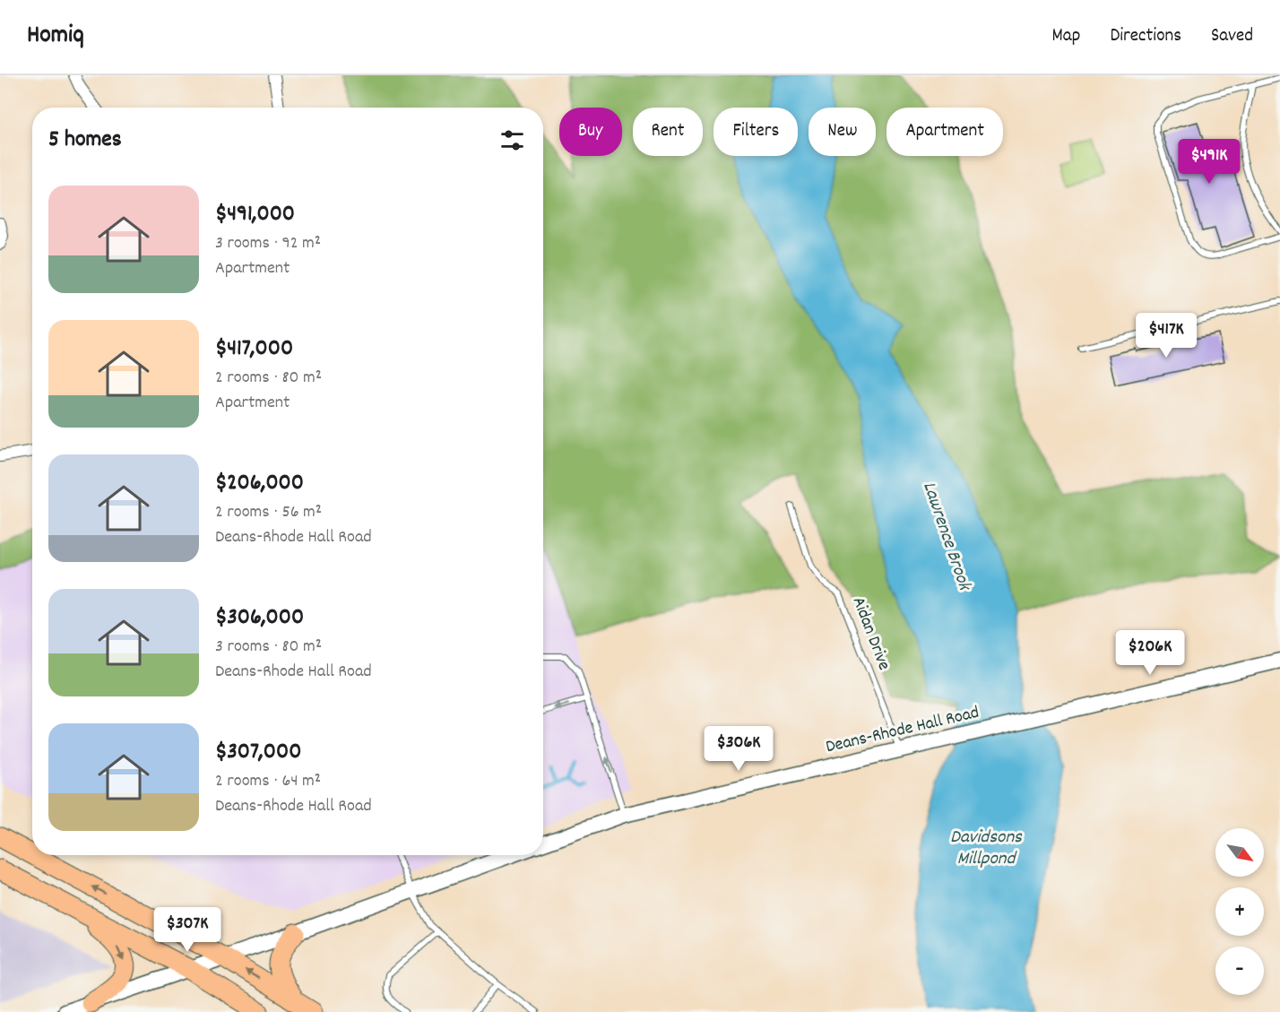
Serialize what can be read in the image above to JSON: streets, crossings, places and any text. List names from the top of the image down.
{
  "streets": {
    "street": ["Deans-Rhode Hall Road"],
    "lane": ["Aidan Drive"]
  },
  "crossings": [
    ["Aidan Drive", "Deans-Rhode Hall Road"]
  ],
  "water": ["Lawrence Brook", "Davidsons Millpond"],
  "north": "bottom right",
  "page": {
    "header": "Homiq",
    "nav": ["Map", "Directions", "Saved"],
    "chip": [
      "Buy",
      "Rent",
      "Filters",
      "New",
      "Apartment"
    ],
    "heading": "5 homes",
    "price": [
      "$491K",
      "$417K",
      "$206K",
      "$306K",
      "$307K"
    ],
    "list": [
      {
        "name": "$491,000",
        "note": "3 rooms · 92 m² · Apartment"
      },
      {
        "name": "$417,000",
        "note": "2 rooms · 80 m² · Apartment"
      },
      {
        "name": "$206,000",
        "note": "2 rooms · 56 m² · Deans-Rhode Hall Road"
      },
      {
        "name": "$306,000",
        "note": "3 rooms · 80 m² · Deans-Rhode Hall Road"
      },
      {
        "name": "$307,000",
        "note": "2 rooms · 64 m² · Deans-Rhode Hall Road"
      }
    ],
    "map_buttons": ["+", "−"]
  }
}
